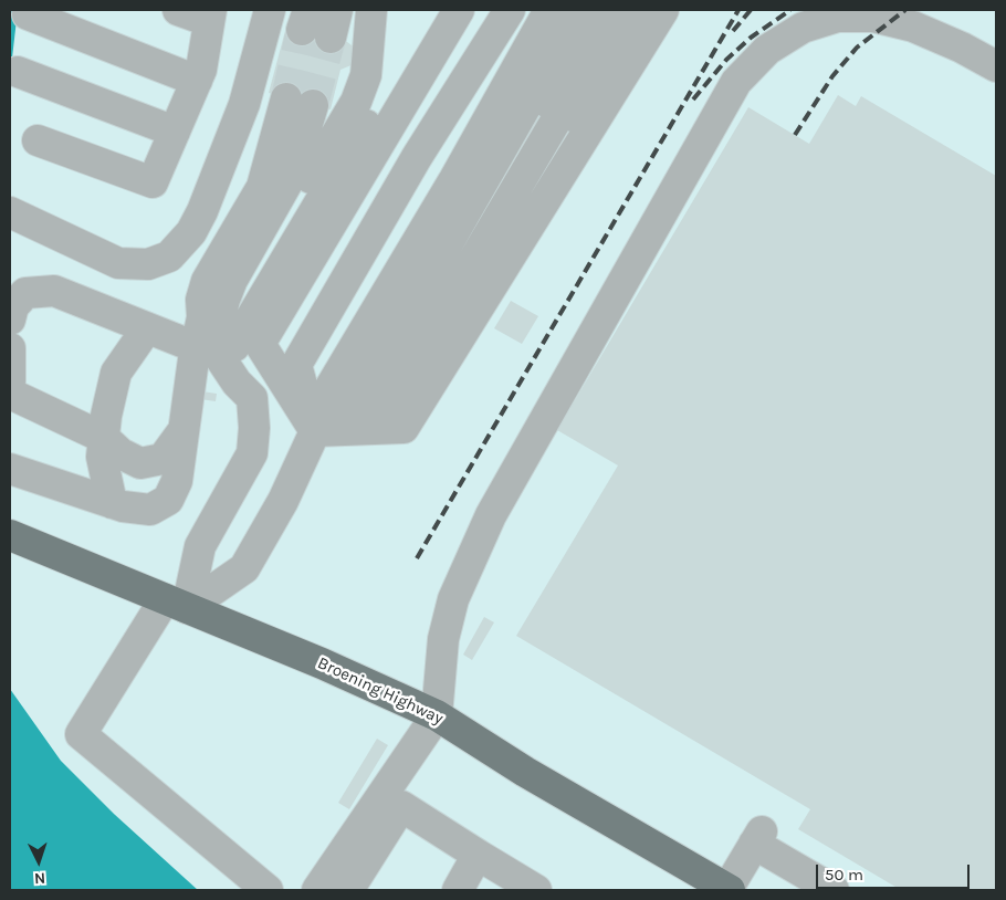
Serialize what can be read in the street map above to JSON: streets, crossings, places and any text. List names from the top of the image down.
{
  "streets": {
    "main road": ["Broening Highway"]
  },
  "scale_bar": "50 m",
  "north": "bottom"
}
